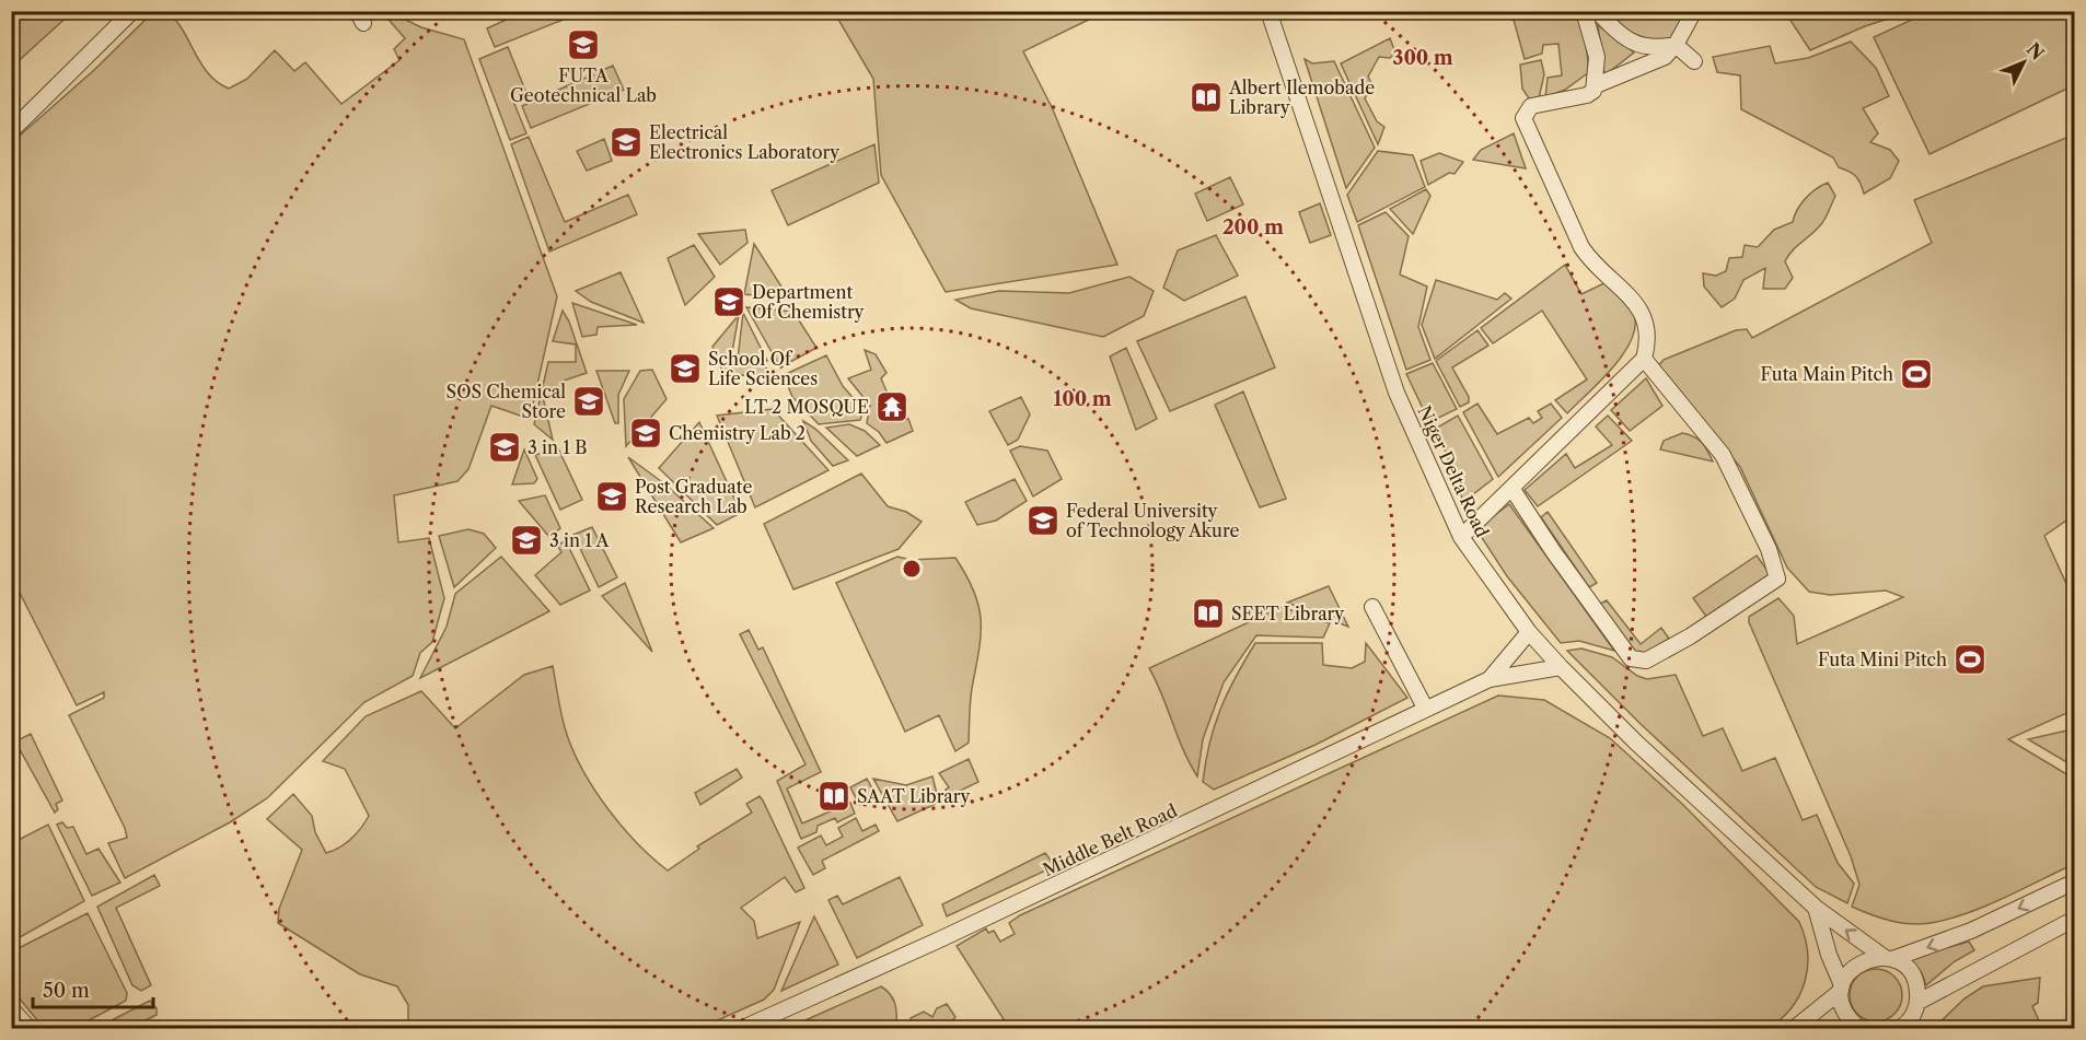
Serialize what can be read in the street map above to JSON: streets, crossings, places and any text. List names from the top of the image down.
{
  "streets": {
    "street": ["Niger Delta Road", "Middle Belt Road"]
  },
  "crossings": [
    ["Niger Delta Road", "Middle Belt Road"]
  ],
  "places": {
    "school or university": [
      "FUTA Geotechnical Lab",
      "Electrical Electronics Laboratory",
      "Department Of Chemistry",
      "School Of Life Sciences",
      "SOS Chemical Store",
      "Chemistry Lab 2",
      "3 in 1 B",
      "Post Graduate Research Lab",
      "Federal University of Technology Akure",
      "3 in 1 A"
    ],
    "library": ["Albert Ilemobade Library", "SEET Library", "SAAT Library"],
    "sports": ["Futa Main Pitch", "Futa Mini Pitch"],
    "temple": ["LT 2 MOSQUE"]
  },
  "scale_bar": "50 m",
  "north": "top right",
  "rings": ["300 m", "200 m", "100 m"]
}
